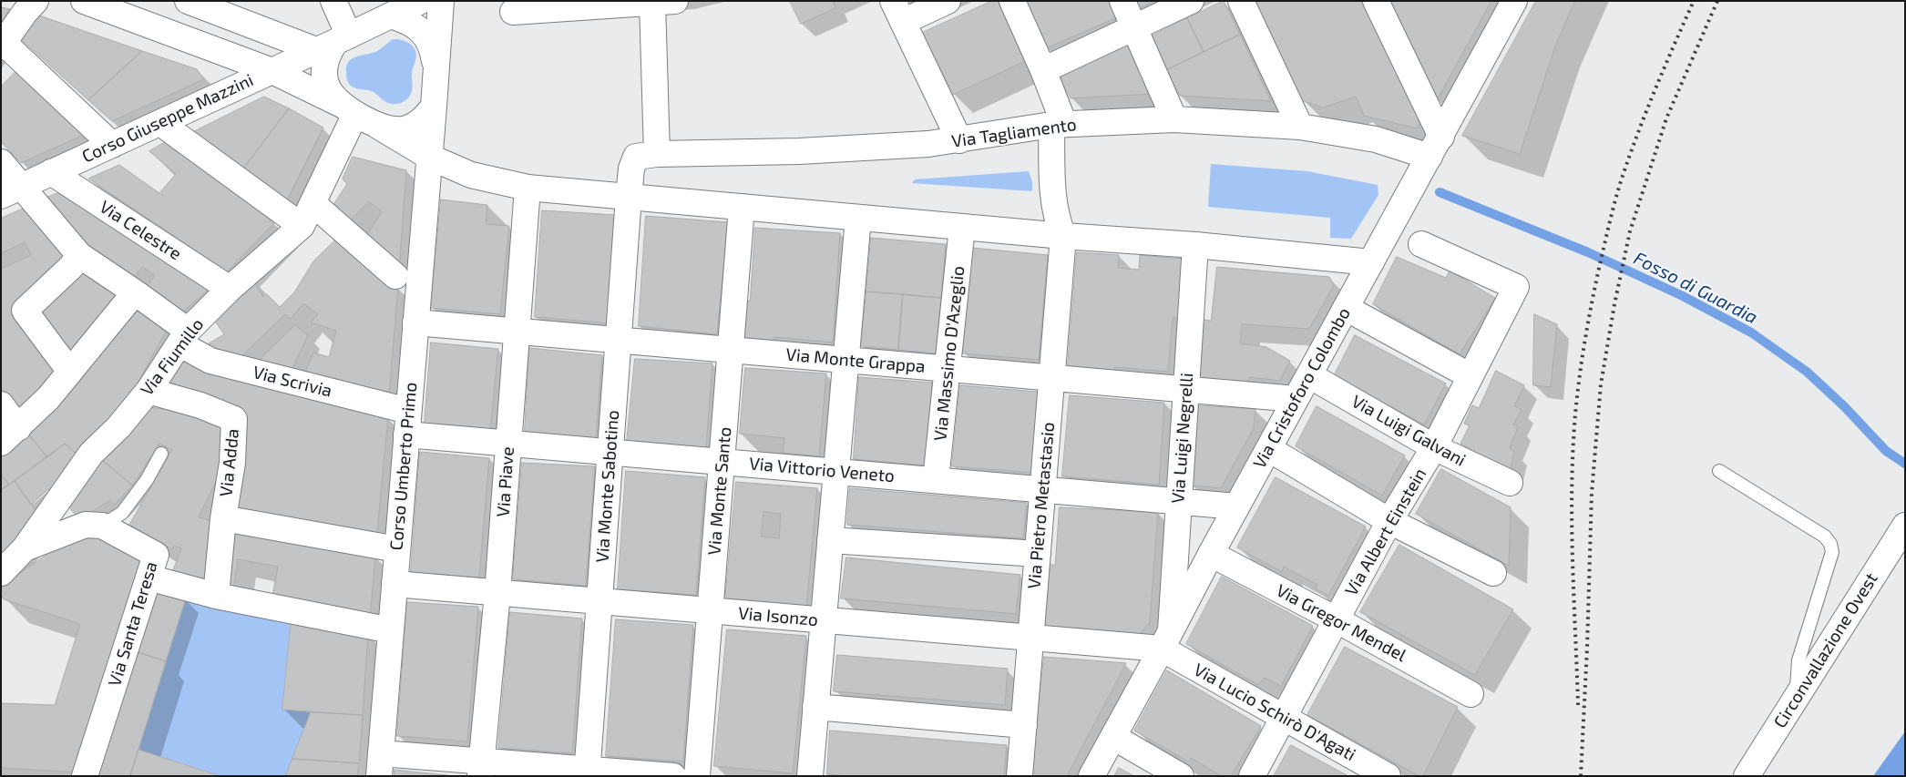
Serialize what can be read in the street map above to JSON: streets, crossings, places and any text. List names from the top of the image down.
{
  "streets": {
    "street": [
      "Corso Giuseppe Mazzini",
      "Via Tagliamento",
      "Via Celestre",
      "Via Massimo D'Azeglio",
      "Via Fiumillo",
      "Via Monte Grappa",
      "Via Scrivia",
      "Via Cristoforo Colombo",
      "Via Luigi Galvani",
      "Via Luigi Negrelli",
      "Via Adda",
      "Corso Umberto Primo",
      "Via Vittorio Veneto",
      "Via Piave",
      "Via Monte Sabotino",
      "Via Monte Santo",
      "Via Pietro Metastasio",
      "Via Albert Einstein",
      "Via Isonzo",
      "Via Gregor Mendel",
      "Via Santa Teresa",
      "Circonvallazione Ovest",
      "Via Lucio Schirò D'Agati"
    ]
  },
  "crossings": [
    ["Corso Giuseppe Mazzini", "Via Celestre"],
    ["Corso Giuseppe Mazzini", "Via Fiumillo"],
    ["Corso Giuseppe Mazzini", "Via Scrivia"],
    ["Corso Giuseppe Mazzini", "Corso Umberto Primo"],
    ["Via Tagliamento", "Via Cristoforo Colombo"],
    ["Via Tagliamento", "Via Monte Sabotino"],
    ["Via Celestre", "Via Fiumillo"],
    ["Via Massimo D'Azeglio", "Via Monte Grappa"],
    ["Via Massimo D'Azeglio", "Via Vittorio Veneto"],
    ["Via Fiumillo", "Via Scrivia"],
    ["Via Fiumillo", "Via Adda"],
    ["Via Fiumillo", "Corso Umberto Primo"],
    ["Via Monte Grappa", "Via Cristoforo Colombo"],
    ["Via Monte Grappa", "Via Luigi Negrelli"],
    ["Via Monte Grappa", "Corso Umberto Primo"],
    ["Via Monte Grappa", "Via Piave"],
    ["Via Monte Grappa", "Via Monte Sabotino"],
    ["Via Monte Grappa", "Via Monte Santo"],
    ["Via Monte Grappa", "Via Pietro Metastasio"],
    ["Via Scrivia", "Corso Umberto Primo"],
    ["Via Scrivia", "Via Vittorio Veneto"],
    ["Via Cristoforo Colombo", "Via Luigi Galvani"],
    ["Via Cristoforo Colombo", "Via Luigi Negrelli"],
    ["Via Cristoforo Colombo", "Via Vittorio Veneto"],
    ["Via Cristoforo Colombo", "Via Isonzo"],
    ["Via Cristoforo Colombo", "Via Gregor Mendel"],
    ["Via Cristoforo Colombo", "Via Lucio Schirò D'Agati"],
    ["Via Luigi Galvani", "Via Albert Einstein"],
    ["Via Luigi Negrelli", "Via Vittorio Veneto"],
    ["Via Luigi Negrelli", "Via Isonzo"],
    ["Via Luigi Negrelli", "Via Lucio Schirò D'Agati"],
    ["Corso Umberto Primo", "Via Vittorio Veneto"],
    ["Corso Umberto Primo", "Via Isonzo"],
    ["Via Vittorio Veneto", "Via Piave"],
    ["Via Vittorio Veneto", "Via Monte Sabotino"],
    ["Via Vittorio Veneto", "Via Monte Santo"],
    ["Via Vittorio Veneto", "Via Pietro Metastasio"],
    ["Via Piave", "Via Isonzo"],
    ["Via Monte Sabotino", "Via Isonzo"],
    ["Via Monte Santo", "Via Isonzo"],
    ["Via Pietro Metastasio", "Via Isonzo"],
    ["Via Albert Einstein", "Via Gregor Mendel"],
    ["Via Albert Einstein", "Via Lucio Schirò D'Agati"],
    ["Via Isonzo", "Via Lucio Schirò D'Agati"]
  ],
  "water": ["Fosso di Guardia"]
}
